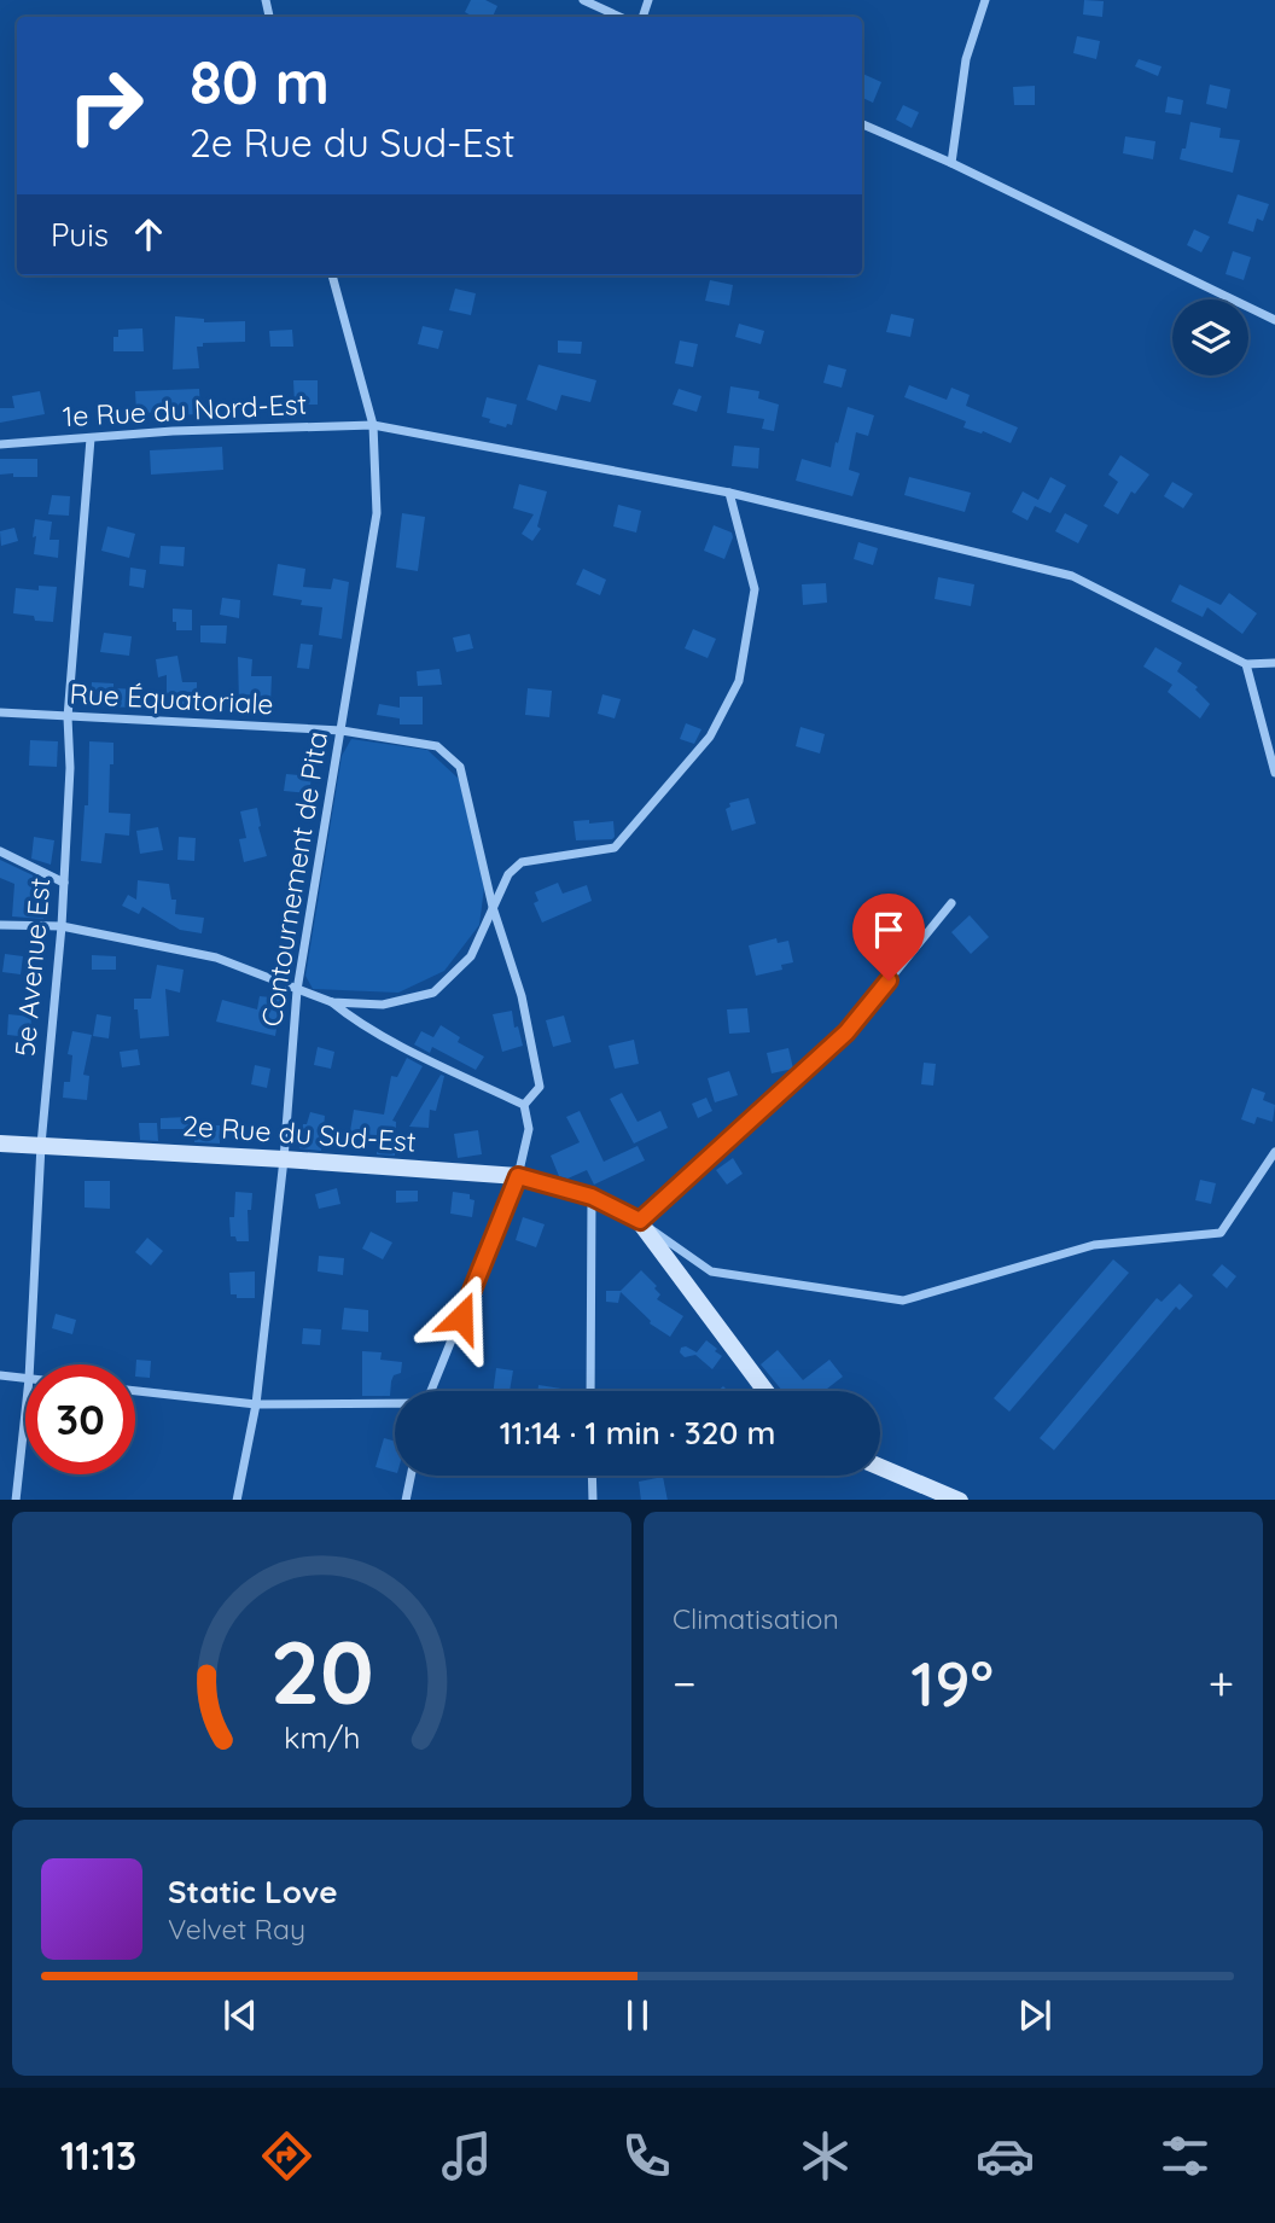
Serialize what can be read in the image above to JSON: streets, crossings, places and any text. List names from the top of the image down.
{
  "streets": {
    "street": [
      "1e Rue du Nord-Est",
      "Rue Équatoriale",
      "Contournement de Pita",
      "5e Avenue Est",
      "2e Rue du Sud-Est"
    ]
  },
  "crossings": [
    ["1e Rue du Nord-Est", "Contournement de Pita"],
    ["1e Rue du Nord-Est", "5e Avenue Est"],
    ["Rue Équatoriale", "Contournement de Pita"],
    ["Rue Équatoriale", "5e Avenue Est"],
    ["Contournement de Pita", "2e Rue du Sud-Est"],
    ["5e Avenue Est", "2e Rue du Sud-Est"]
  ],
  "page": {
    "turn": ["80 m", "2e Rue du Sud-Est"],
    "then": "Puis",
    "limit": "30",
    "trip": "11:14 · 1 min · 320 m",
    "tile": "Climatisation",
    "heat": ["−", "19°", "+"],
    "song": ["Static Love", "Velvet Ray"],
    "tabs": "11:13",
    "gauge": ["20", "km/h"]
  }
}
